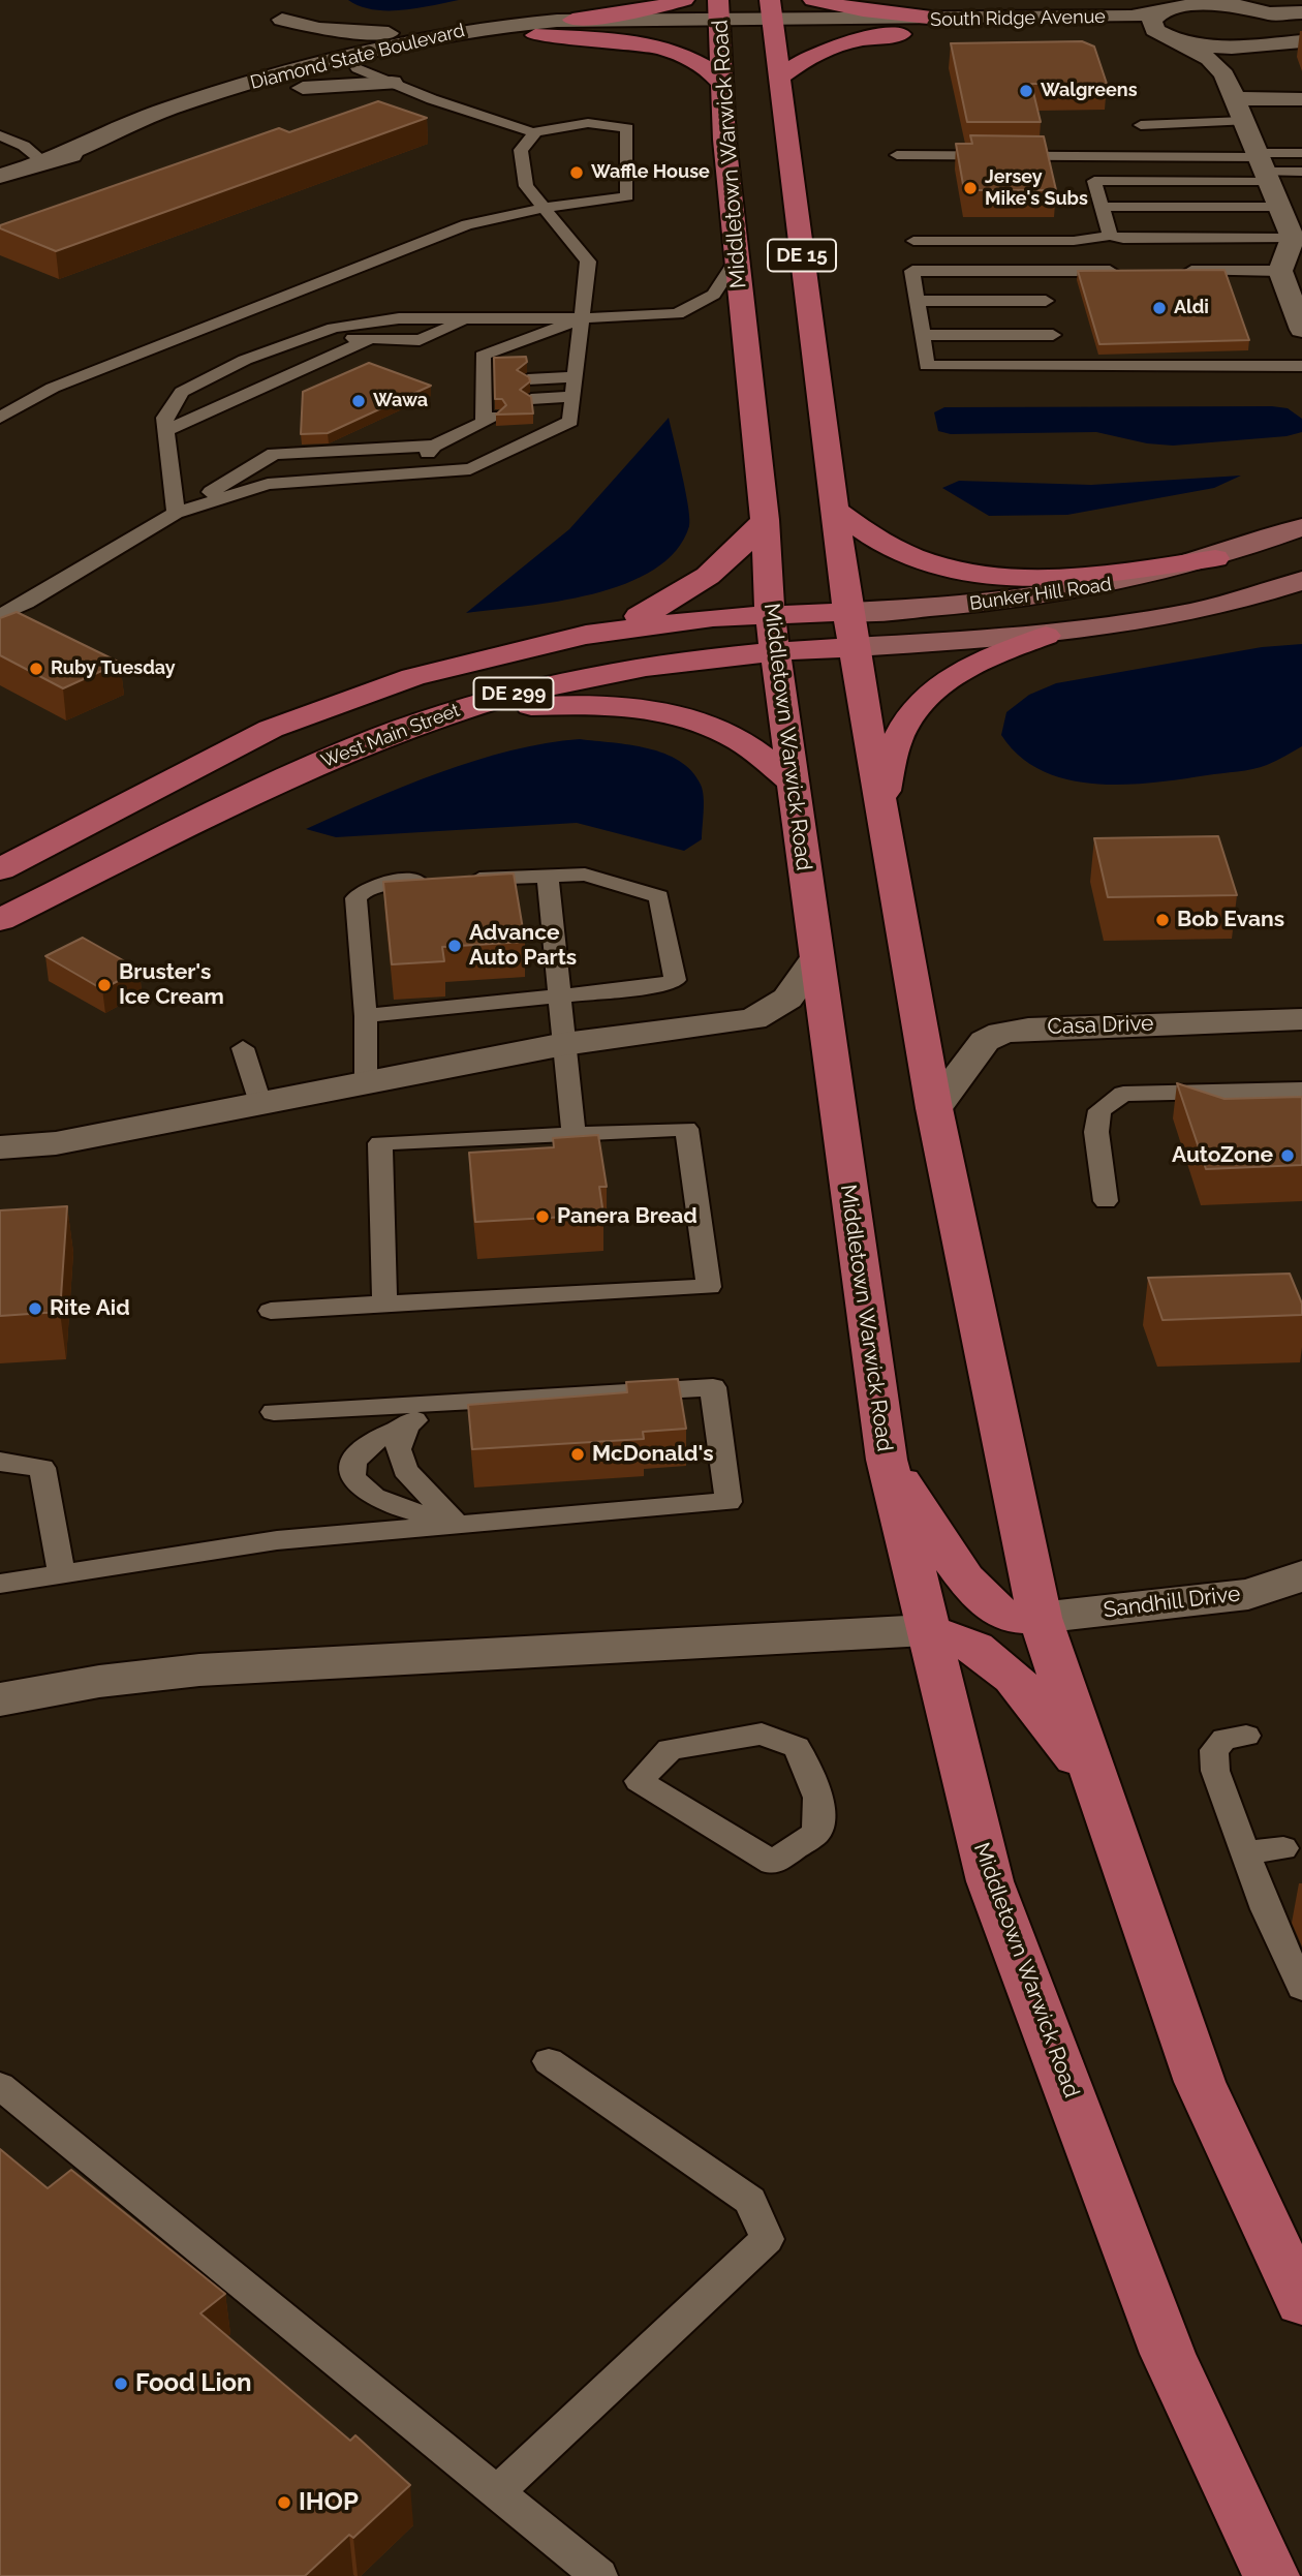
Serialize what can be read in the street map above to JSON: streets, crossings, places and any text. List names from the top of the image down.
{
  "streets": {
    "main road": [
      "Middletown Warwick Road",
      "DE 15",
      "Bunker Hill Road",
      "DE 299",
      "West Main Street"
    ],
    "street": [
      "South Ridge Avenue",
      "Diamond State Boulevard",
      "Casa Drive",
      "Sandhill Drive"
    ]
  },
  "crossings": [
    ["South Ridge Avenue", "Diamond State Boulevard"],
    ["South Ridge Avenue", "DE 15"],
    ["Diamond State Boulevard", "Middletown Warwick Road"],
    ["Diamond State Boulevard", "DE 15"],
    ["Middletown Warwick Road", "Bunker Hill Road"],
    ["Middletown Warwick Road", "DE 299"],
    ["Middletown Warwick Road", "West Main Street"],
    ["Bunker Hill Road", "West Main Street"]
  ],
  "places": [
    "Walgreens",
    "Waffle House",
    "Jersey Mike's Subs",
    "Aldi",
    "Wawa",
    "Ruby Tuesday",
    "Bob Evans",
    "Advance Auto Parts",
    "Bruster's Ice Cream",
    "AutoZone",
    "Panera Bread",
    "Rite Aid",
    "McDonald's",
    "Food Lion",
    "IHOP"
  ]
}
